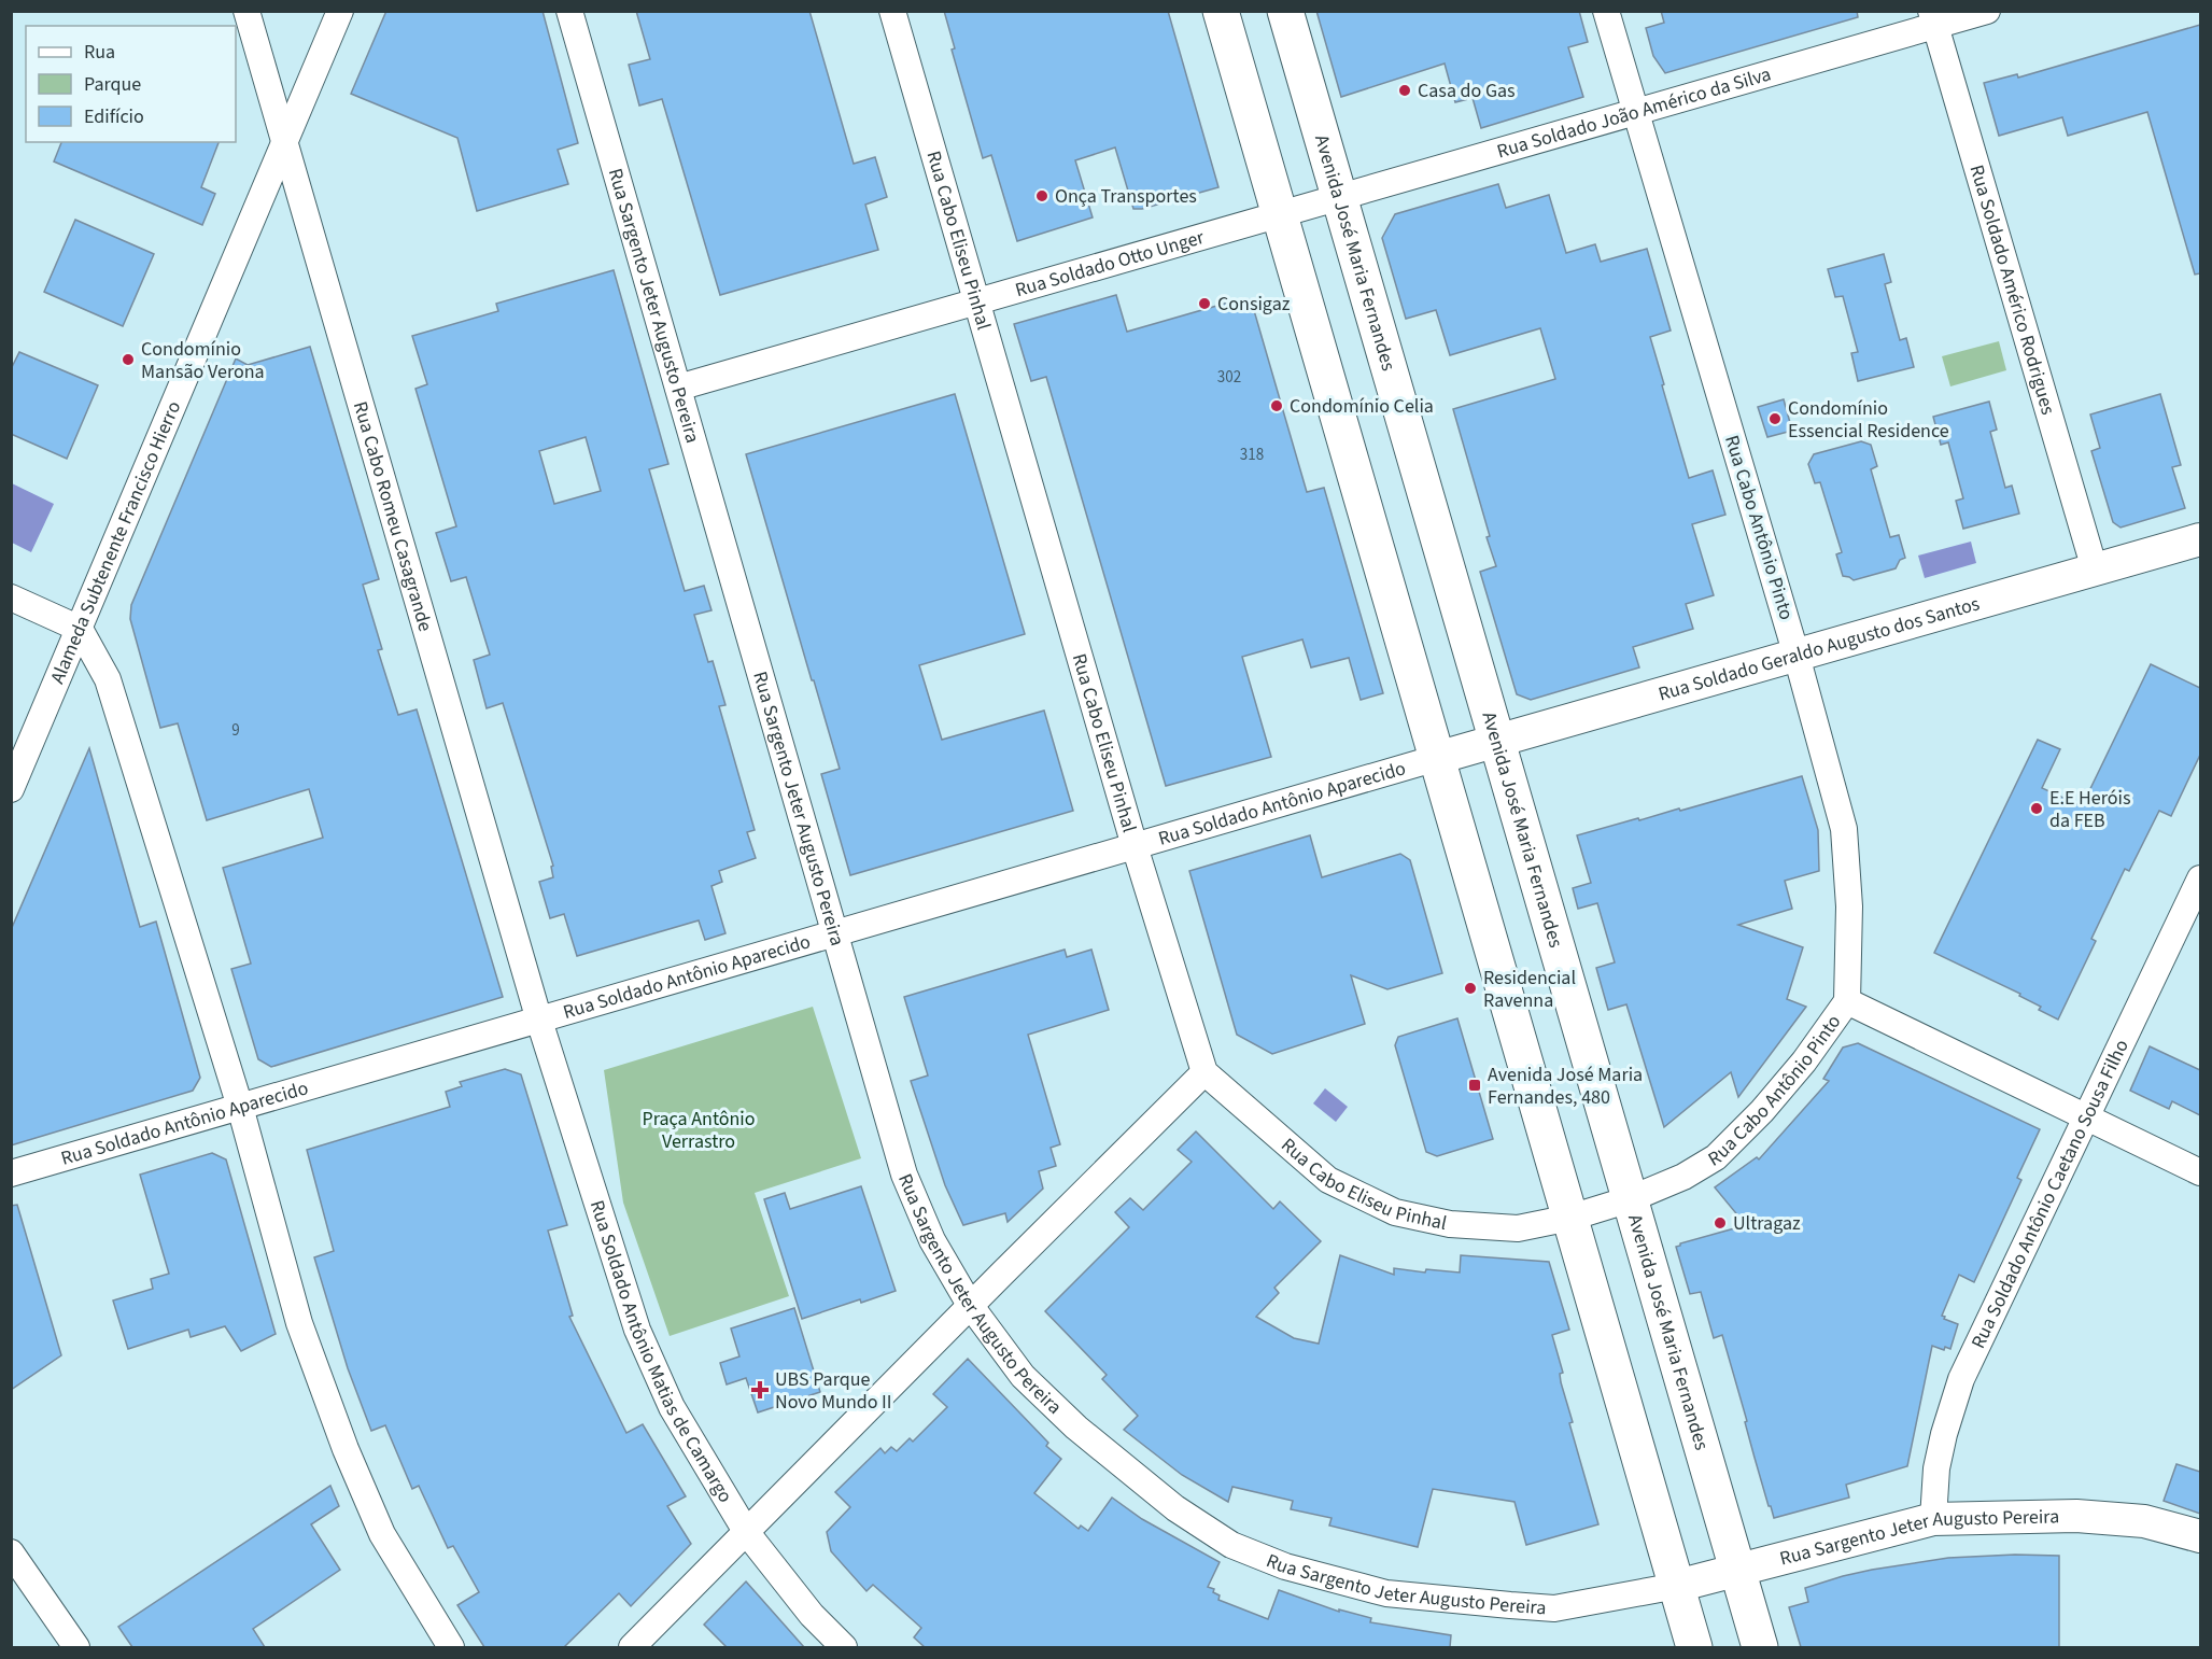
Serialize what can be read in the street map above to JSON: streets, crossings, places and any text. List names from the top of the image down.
{
  "streets": {
    "main road": ["Avenida José Maria Fernandes"],
    "street": [
      "Rua Soldado João Américo da Silva",
      "Rua Cabo Eliseu Pinhal",
      "Rua Soldado Otto Unger",
      "Rua Soldado Américo Rodrigues",
      "Rua Sargento Jeter Augusto Pereira",
      "Rua Cabo Romeu Casagrande",
      "Rua Cabo Antônio Pinto",
      "Alameda Subtenente Francisco Hierro",
      "Rua Soldado Geraldo Augusto dos Santos",
      "Rua Soldado Antônio Aparecido",
      "Rua Soldado Antônio Caetano Sousa Filho",
      "Rua Soldado Antônio Matias de Camargo"
    ]
  },
  "crossings": [
    ["Rua Soldado João Américo da Silva", "Avenida José Maria Fernandes"],
    ["Rua Soldado João Américo da Silva", "Rua Soldado Otto Unger"],
    ["Rua Soldado João Américo da Silva", "Rua Soldado Américo Rodrigues"],
    ["Rua Soldado João Américo da Silva", "Rua Cabo Antônio Pinto"],
    ["Rua Cabo Eliseu Pinhal", "Rua Soldado Otto Unger"],
    ["Rua Cabo Eliseu Pinhal", "Rua Cabo Antônio Pinto"],
    ["Rua Cabo Eliseu Pinhal", "Rua Soldado Antônio Aparecido"],
    ["Avenida José Maria Fernandes", "Rua Sargento Jeter Augusto Pereira"],
    ["Avenida José Maria Fernandes", "Rua Cabo Antônio Pinto"],
    ["Avenida José Maria Fernandes", "Rua Soldado Geraldo Augusto dos Santos"],
    ["Rua Soldado Otto Unger", "Rua Sargento Jeter Augusto Pereira"],
    ["Rua Soldado Américo Rodrigues", "Rua Soldado Geraldo Augusto dos Santos"],
    ["Rua Sargento Jeter Augusto Pereira", "Rua Soldado Antônio Aparecido"],
    ["Rua Sargento Jeter Augusto Pereira", "Rua Soldado Antônio Caetano Sousa Filho"],
    ["Rua Cabo Romeu Casagrande", "Alameda Subtenente Francisco Hierro"],
    ["Rua Cabo Romeu Casagrande", "Rua Soldado Antônio Aparecido"],
    ["Rua Cabo Romeu Casagrande", "Rua Soldado Antônio Matias de Camargo"],
    ["Rua Cabo Antônio Pinto", "Rua Soldado Geraldo Augusto dos Santos"],
    ["Rua Soldado Geraldo Augusto dos Santos", "Rua Soldado Antônio Aparecido"],
    ["Rua Soldado Antônio Aparecido", "Rua Soldado Antônio Matias de Camargo"]
  ],
  "parks": ["Praça Antônio Verrastro"],
  "places": {
    "other": [
      "Casa do Gas",
      "Onça Transportes",
      "Consigaz",
      "Condomínio Mansão Verona",
      "Condomínio Celia",
      "Condomínio Essencial Residence",
      "E.E Heróis da FEB",
      "Residencial Ravenna",
      "Ultragaz"
    ],
    "transit": ["Avenida José Maria Fernandes, 480"],
    "health": ["UBS Parque Novo Mundo II"]
  },
  "house_numbers": ["302", "318", "9"],
  "legend": ["Rua", "Parque", "Edifício"]
}
